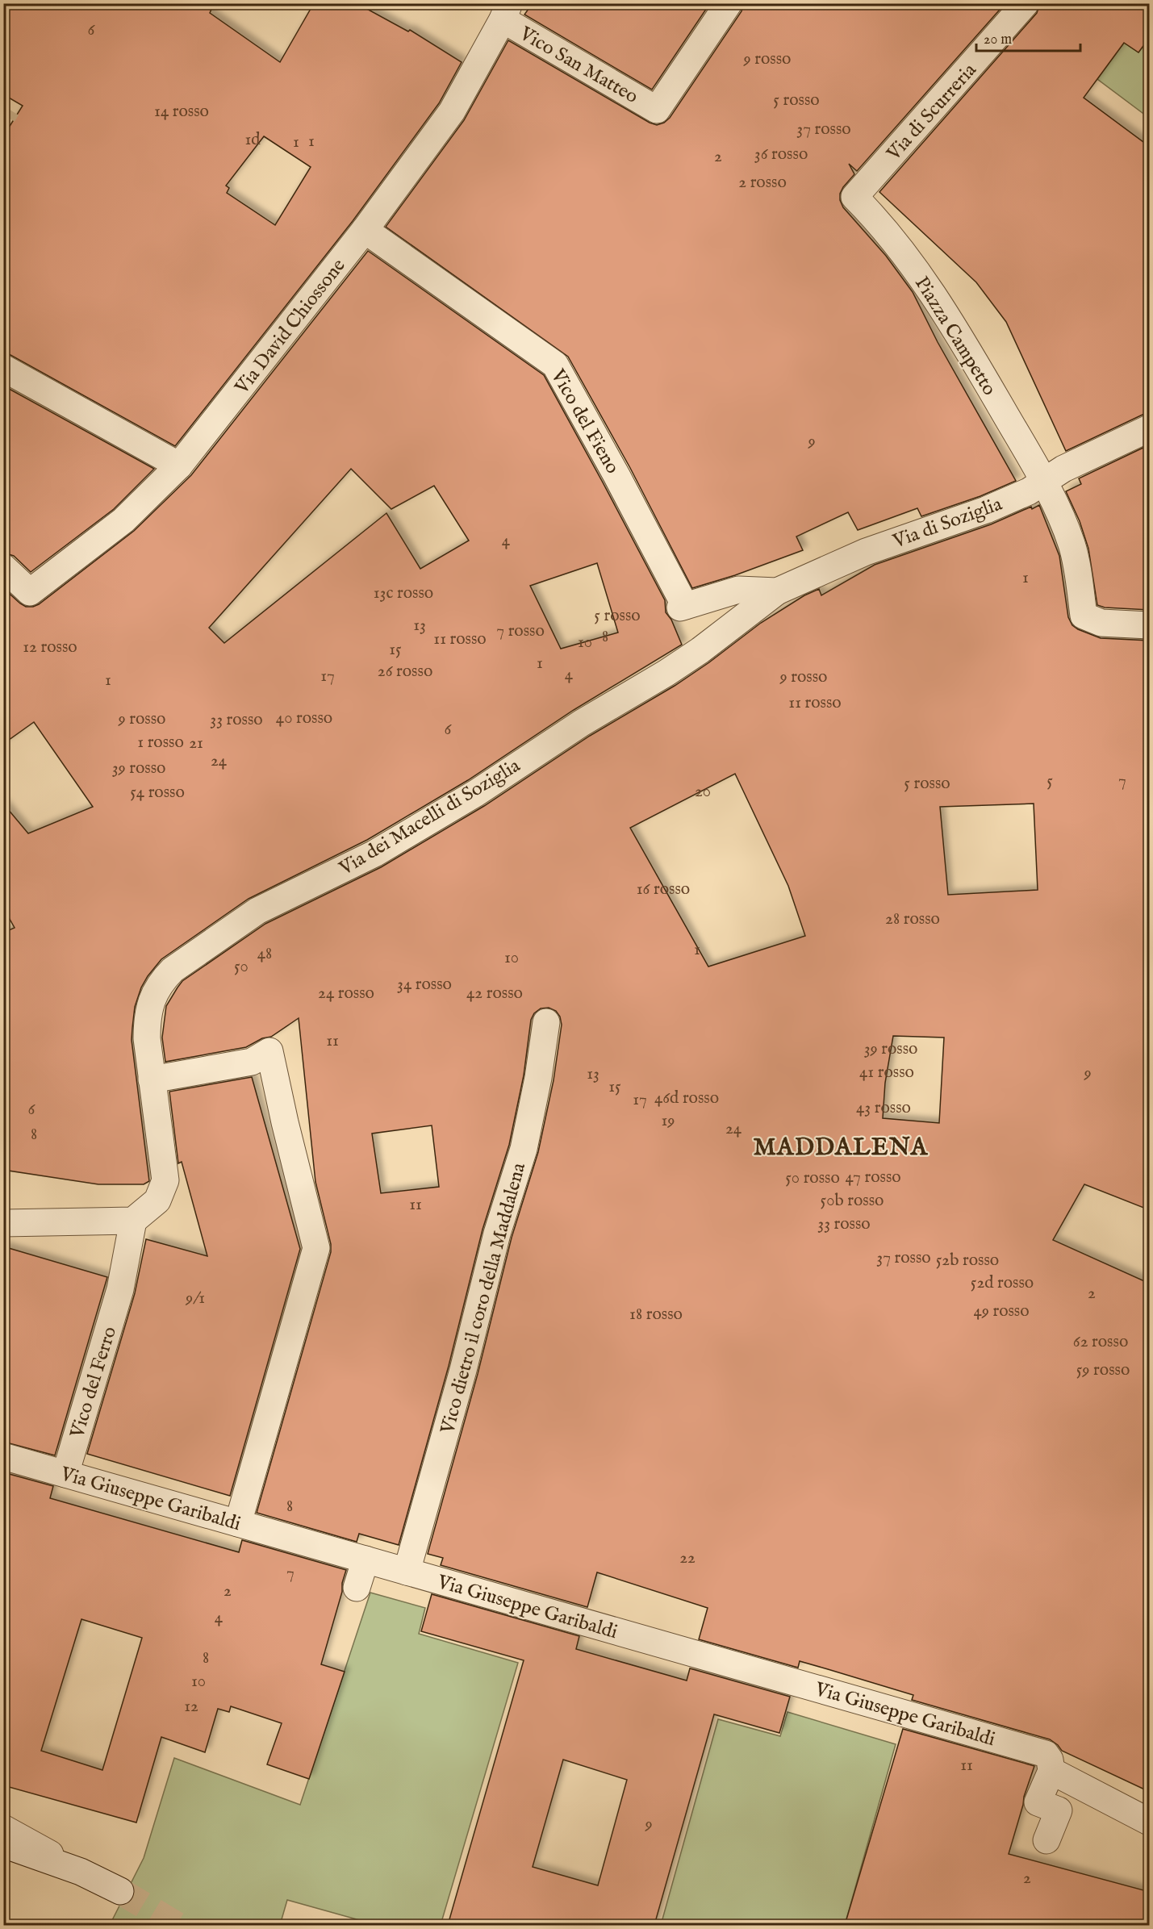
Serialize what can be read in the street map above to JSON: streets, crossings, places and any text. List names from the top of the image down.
{
  "streets": {
    "street": [
      "Vico San Matteo",
      "Via di Scurreria",
      "Via David Chiossone",
      "Piazza Campetto",
      "Vico del Fieno",
      "Via di Soziglia",
      "Via dei Macelli di Soziglia",
      "Vico dietro il coro della Maddalena",
      "Vico del Ferro",
      "Via Giuseppe Garibaldi"
    ]
  },
  "crossings": [
    ["Vico San Matteo", "Via David Chiossone"],
    ["Via di Scurreria", "Piazza Campetto"],
    ["Via David Chiossone", "Vico del Fieno"],
    ["Piazza Campetto", "Via di Soziglia"],
    ["Vico del Fieno", "Via di Soziglia"],
    ["Vico del Fieno", "Via dei Macelli di Soziglia"],
    ["Via di Soziglia", "Via dei Macelli di Soziglia"],
    ["Via dei Macelli di Soziglia", "Vico del Ferro"],
    ["Vico dietro il coro della Maddalena", "Via Giuseppe Garibaldi"],
    ["Vico del Ferro", "Via Giuseppe Garibaldi"]
  ],
  "districts": ["MADDALENA"],
  "house_numbers": [
    "6",
    "9 rosso",
    "5 rosso",
    "14 rosso",
    "37 rosso",
    "1d",
    "1",
    "1",
    "36 rosso",
    "2",
    "2 rosso",
    "9",
    "4",
    "1",
    "13c rosso",
    "5 rosso",
    "13",
    "7 rosso",
    "8",
    "11 rosso",
    "10",
    "12 rosso",
    "15",
    "1",
    "26 rosso",
    "4",
    "17",
    "9 rosso",
    "1",
    "11 rosso",
    "40 rosso",
    "9 rosso",
    "33 rosso",
    "6",
    "1 rosso",
    "21",
    "24",
    "39 rosso",
    "5",
    "7",
    "5 rosso",
    "20",
    "54 rosso",
    "16 rosso",
    "28 rosso",
    "1",
    "48",
    "10",
    "50",
    "34 rosso",
    "24 rosso",
    "42 rosso",
    "11",
    "39 rosso",
    "41 rosso",
    "9",
    "13",
    "15",
    "46d rosso",
    "17",
    "43 rosso",
    "6",
    "19",
    "24",
    "8",
    "47 rosso",
    "50 rosso",
    "50b rosso",
    "11",
    "33 rosso",
    "37 rosso",
    "52b rosso",
    "52d rosso",
    "2",
    "9/1",
    "49 rosso",
    "18 rosso",
    "62 rosso",
    "59 rosso",
    "8",
    "22",
    "7",
    "2",
    "4",
    "8",
    "10",
    "12",
    "11",
    "9",
    "2"
  ],
  "scale_bar": "20 m"
}
